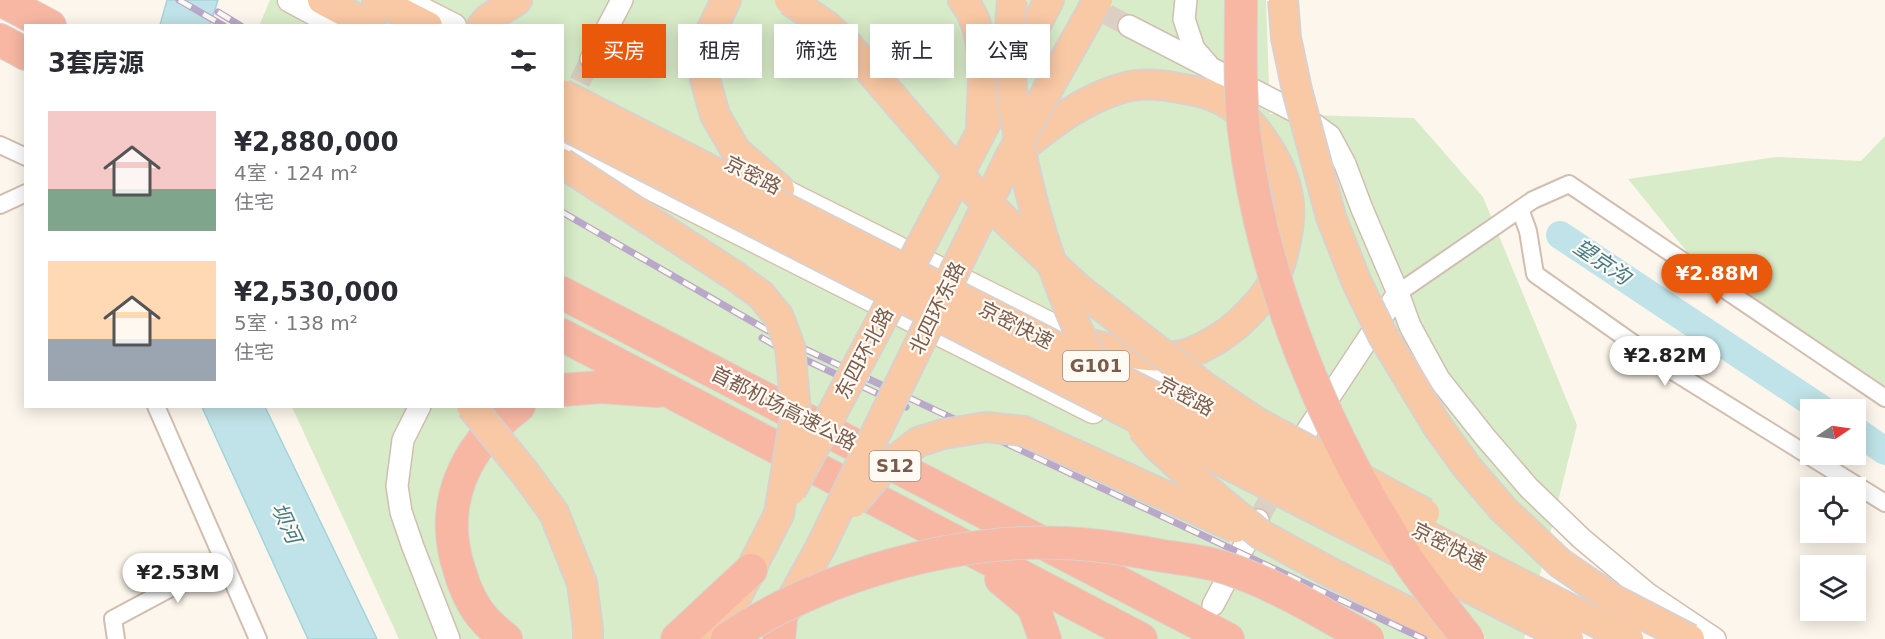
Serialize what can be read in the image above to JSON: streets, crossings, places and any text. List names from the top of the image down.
{
  "streets": {
    "highway": [
      "北四环东路",
      "京密快速",
      "东四环北路",
      "G101",
      "首都机场高速公路",
      "S12"
    ],
    "main road": ["京密路"]
  },
  "water": ["望京沟", "坝河"],
  "north": "right",
  "page": {
    "chip": [
      "买房",
      "租房",
      "筛选",
      "新上",
      "公寓"
    ],
    "heading": "3套房源",
    "list": [
      {
        "name": "¥2,880,000",
        "note": "4室 · 124 m² · 住宅"
      },
      {
        "name": "¥2,530,000",
        "note": "5室 · 138 m² · 住宅"
      }
    ],
    "price": ["¥2.88M", "¥2.82M", "¥2.53M"]
  }
}
